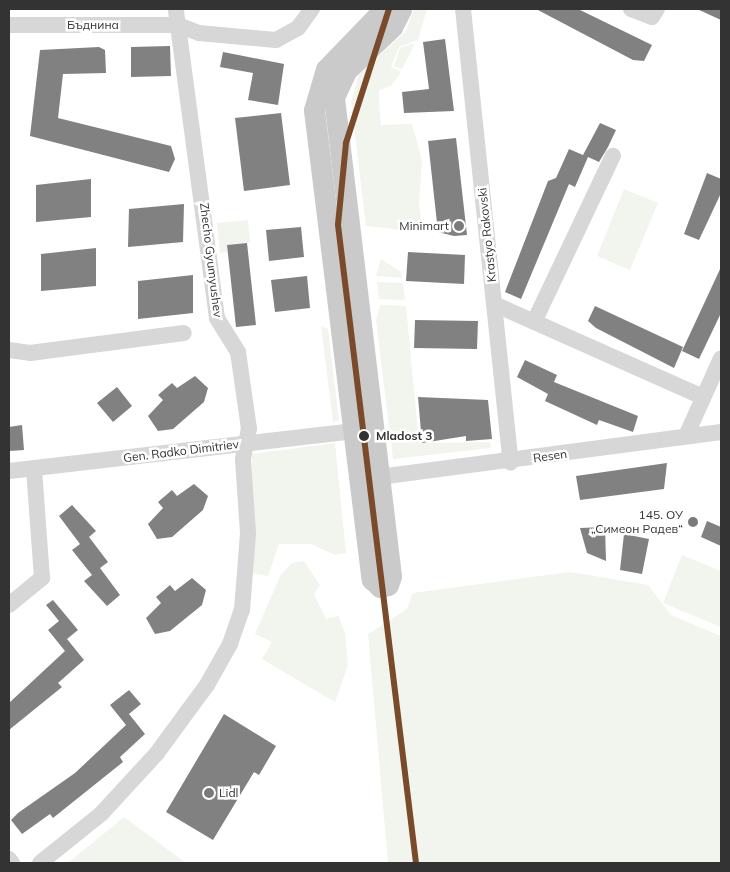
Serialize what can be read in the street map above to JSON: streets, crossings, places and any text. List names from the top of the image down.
{
  "streets": {
    "street": [
      "Бъднина",
      "Krastyo Rakovski",
      "Zhecho Gyumyushev",
      "Gen. Radko Dimitriev",
      "Resen"
    ]
  },
  "crossings": [
    ["Бъднина", "Zhecho Gyumyushev"],
    ["Krastyo Rakovski", "Resen"],
    ["Zhecho Gyumyushev", "Gen. Radko Dimitriev"]
  ],
  "places": [
    "Minimart",
    "Mladost 3",
    "145. ОУ „Симеон Радев“",
    "Lidl"
  ]
}
